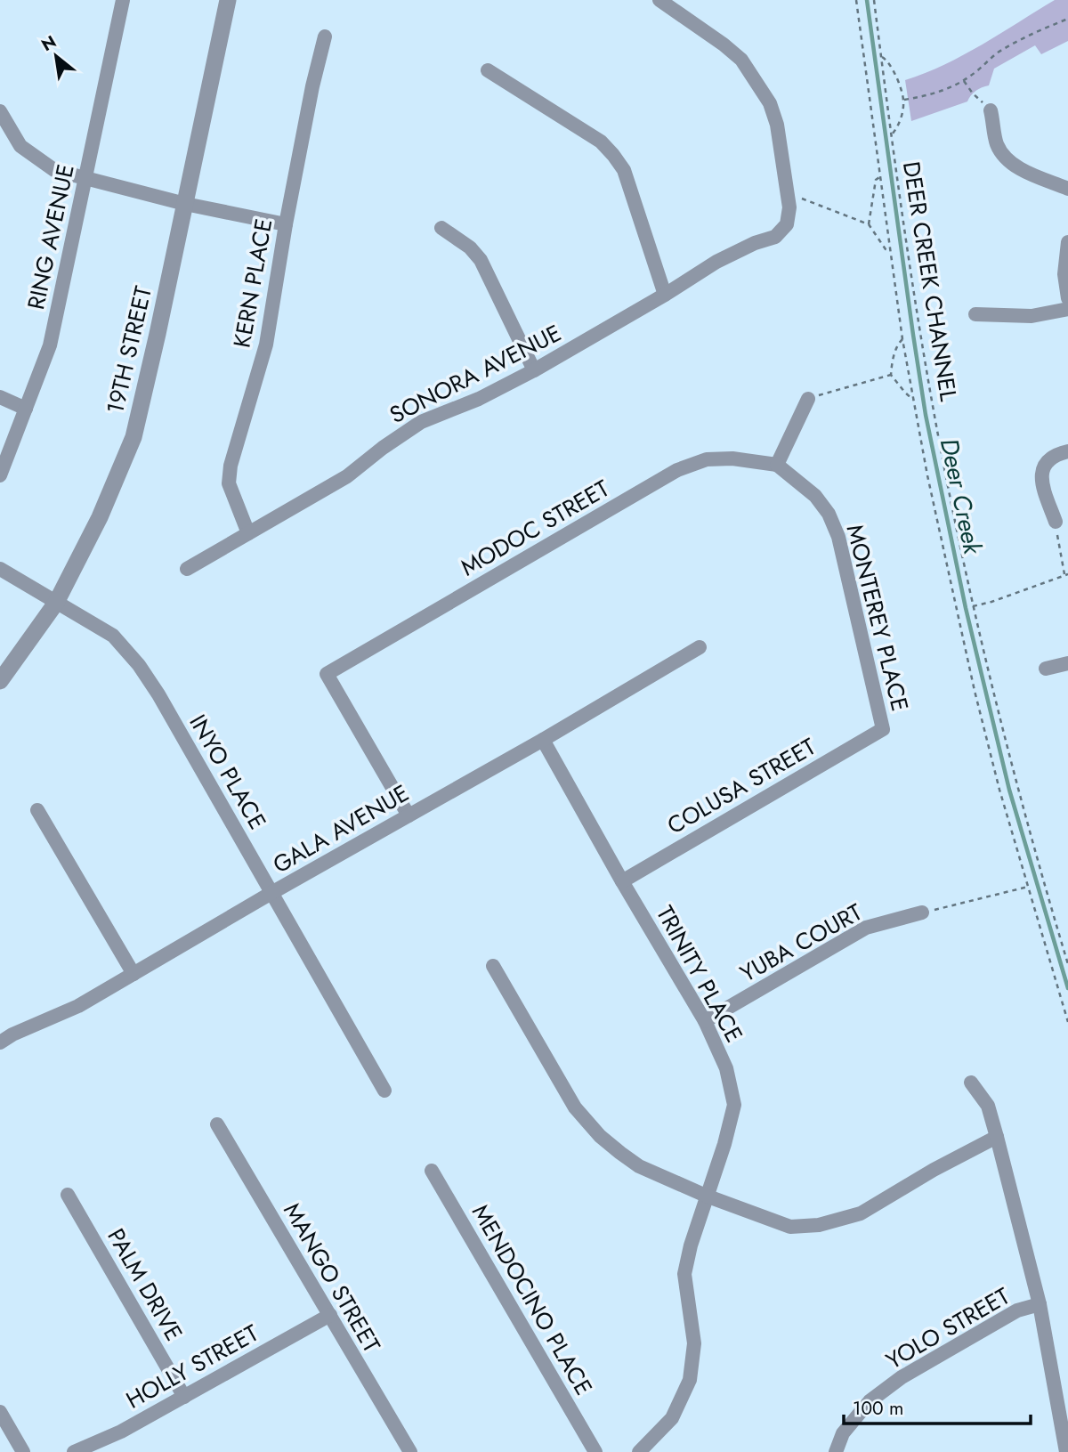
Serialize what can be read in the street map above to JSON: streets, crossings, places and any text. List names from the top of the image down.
{
  "streets": {
    "street": [
      "RING AVENUE",
      "KERN PLACE",
      "19TH STREET",
      "SONORA AVENUE",
      "MODOC STREET",
      "MONTEREY PLACE",
      "INYO PLACE",
      "COLUSA STREET",
      "GALA AVENUE",
      "YUBA COURT",
      "TRINITY PLACE",
      "MANGO STREET",
      "PALM DRIVE",
      "MENDOCINO PLACE",
      "YOLO STREET",
      "HOLLY STREET"
    ],
    "path": ["DEER CREEK CHANNEL"]
  },
  "crossings": [
    ["KERN PLACE", "SONORA AVENUE"],
    ["19TH STREET", "INYO PLACE"],
    ["MODOC STREET", "MONTEREY PLACE"],
    ["MODOC STREET", "GALA AVENUE"],
    ["MONTEREY PLACE", "COLUSA STREET"],
    ["INYO PLACE", "GALA AVENUE"],
    ["COLUSA STREET", "TRINITY PLACE"],
    ["GALA AVENUE", "TRINITY PLACE"],
    ["YUBA COURT", "TRINITY PLACE"],
    ["MANGO STREET", "HOLLY STREET"],
    ["PALM DRIVE", "HOLLY STREET"]
  ],
  "water": ["Deer Creek"],
  "scale_bar": "100 m",
  "north": "top left"
}
